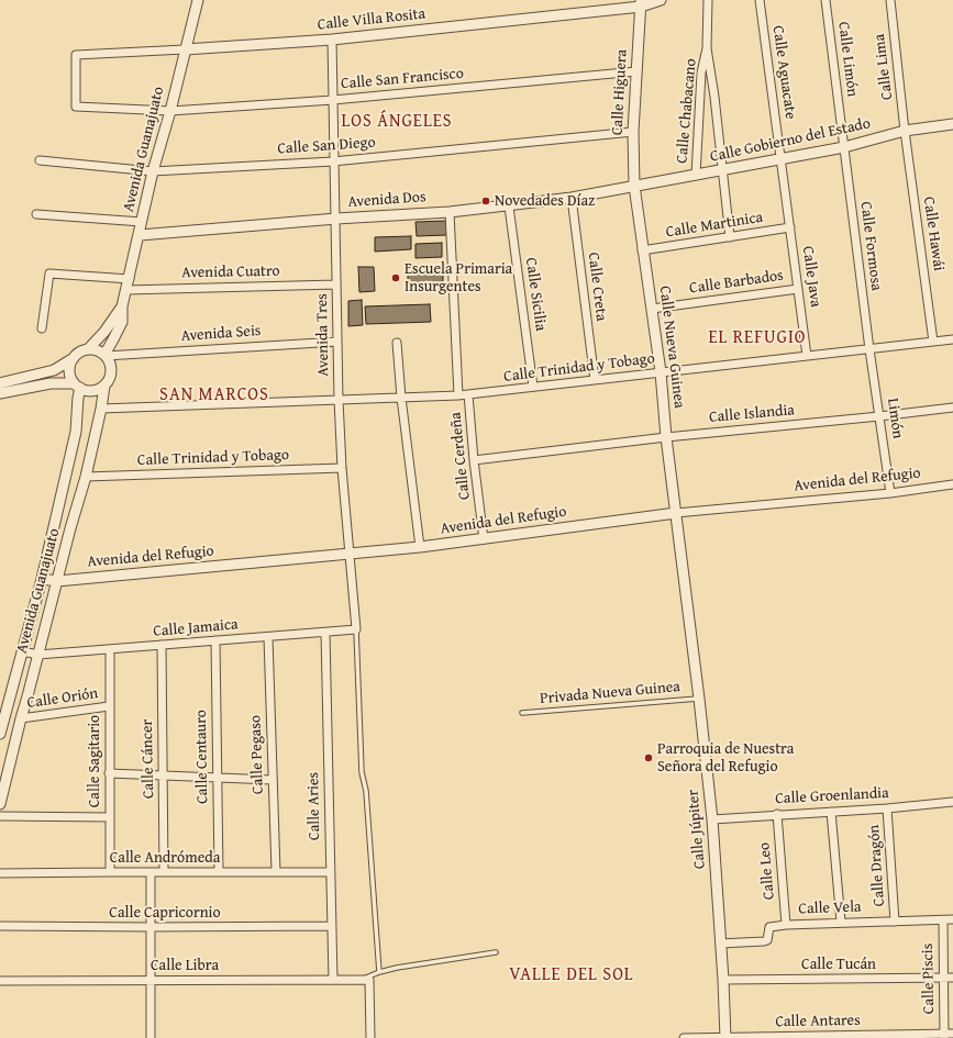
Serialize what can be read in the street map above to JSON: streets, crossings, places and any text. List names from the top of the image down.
{
  "streets": {
    "street": [
      "Calle Villa Rosita",
      "Calle Limón",
      "Calle Lima",
      "Calle Aguacate",
      "Calle San Francisco",
      "Calle Higuera",
      "Calle Chabacano",
      "Calle Gobierno del Estado",
      "Calle San Diego",
      "Avenida Guanajuato",
      "Avenida Dos",
      "Calle Martinica",
      "Calle Hawái",
      "Calle Formosa",
      "Avenida Cuatro",
      "Calle Java",
      "Calle Barbados",
      "Calle Creta",
      "Calle Sicilia",
      "Avenida Seis",
      "Avenida Tres",
      "Calle Nueva Guinea",
      "Calle Trinidad y Tobago",
      "Calle Islandia",
      "Limón",
      "Calle Cerdeña",
      "Avenida del Refugio",
      "Calle Jamaica",
      "Calle Orión",
      "Calle Pegaso",
      "Calle Centauro",
      "Calle Cáncer",
      "Calle Sagitario",
      "Calle Groenlandia",
      "Calle Aries",
      "Calle Júpiter",
      "Calle Andrómeda",
      "Calle Dragón",
      "Calle Leo",
      "Calle Vela",
      "Calle Capricornio",
      "Calle Tucán",
      "Calle Libra",
      "Calle Piscis",
      "Calle Antares"
    ],
    "lane": ["Privada Nueva Guinea"]
  },
  "crossings": [
    ["Calle Villa Rosita", "Calle San Francisco"],
    ["Calle Villa Rosita", "Calle Higuera"],
    ["Calle Villa Rosita", "Avenida Guanajuato"],
    ["Calle Villa Rosita", "Avenida Tres"],
    ["Calle Limón", "Calle Gobierno del Estado"],
    ["Calle Limón", "Calle Formosa"],
    ["Calle Lima", "Calle Gobierno del Estado"],
    ["Calle Lima", "Calle Hawái"],
    ["Calle Aguacate", "Calle Gobierno del Estado"],
    ["Calle Aguacate", "Calle Martinica"],
    ["Calle Aguacate", "Calle Java"],
    ["Calle San Francisco", "Calle Higuera"],
    ["Calle San Francisco", "Avenida Guanajuato"],
    ["Calle San Francisco", "Avenida Tres"],
    ["Calle Higuera", "Calle Gobierno del Estado"],
    ["Calle Higuera", "Calle San Diego"],
    ["Calle Higuera", "Avenida Dos"],
    ["Calle Higuera", "Calle Nueva Guinea"],
    ["Calle Chabacano", "Calle Gobierno del Estado"],
    ["Calle Chabacano", "Calle Martinica"],
    ["Calle Gobierno del Estado", "Avenida Dos"],
    ["Calle Gobierno del Estado", "Calle Hawái"],
    ["Calle Gobierno del Estado", "Calle Formosa"],
    ["Calle Gobierno del Estado", "Calle Nueva Guinea"],
    ["Calle San Diego", "Avenida Guanajuato"],
    ["Calle San Diego", "Avenida Tres"],
    ["Avenida Guanajuato", "Avenida Dos"],
    ["Avenida Guanajuato", "Avenida Cuatro"],
    ["Avenida Guanajuato", "Avenida Seis"],
    ["Avenida Guanajuato", "Calle Trinidad y Tobago"],
    ["Avenida Guanajuato", "Avenida del Refugio"],
    ["Avenida Guanajuato", "Calle Jamaica"],
    ["Avenida Guanajuato", "Calle Orión"],
    ["Avenida Dos", "Calle Creta"],
    ["Avenida Dos", "Calle Sicilia"],
    ["Avenida Dos", "Avenida Tres"],
    ["Avenida Dos", "Calle Nueva Guinea"],
    ["Calle Martinica", "Calle Java"],
    ["Calle Martinica", "Calle Nueva Guinea"],
    ["Calle Hawái", "Calle Trinidad y Tobago"],
    ["Calle Formosa", "Calle Trinidad y Tobago"],
    ["Calle Formosa", "Limón"],
    ["Avenida Cuatro", "Avenida Tres"],
    ["Calle Java", "Calle Barbados"],
    ["Calle Java", "Calle Trinidad y Tobago"],
    ["Calle Barbados", "Calle Nueva Guinea"],
    ["Calle Creta", "Calle Trinidad y Tobago"],
    ["Calle Sicilia", "Calle Trinidad y Tobago"],
    ["Avenida Seis", "Avenida Tres"],
    ["Avenida Tres", "Calle Trinidad y Tobago"],
    ["Avenida Tres", "Avenida del Refugio"],
    ["Avenida Tres", "Calle Jamaica"],
    ["Calle Nueva Guinea", "Calle Trinidad y Tobago"],
    ["Calle Nueva Guinea", "Calle Islandia"],
    ["Calle Nueva Guinea", "Avenida del Refugio"],
    ["Calle Nueva Guinea", "Calle Júpiter"],
    ["Calle Trinidad y Tobago", "Limón"],
    ["Calle Trinidad y Tobago", "Calle Cerdeña"],
    ["Calle Islandia", "Limón"],
    ["Calle Islandia", "Calle Cerdeña"],
    ["Limón", "Avenida del Refugio"],
    ["Calle Cerdeña", "Avenida del Refugio"],
    ["Avenida del Refugio", "Calle Júpiter"],
    ["Calle Jamaica", "Calle Pegaso"],
    ["Calle Jamaica", "Calle Centauro"],
    ["Calle Jamaica", "Calle Cáncer"],
    ["Calle Jamaica", "Calle Sagitario"],
    ["Calle Jamaica", "Calle Aries"],
    ["Privada Nueva Guinea", "Calle Júpiter"],
    ["Calle Orión", "Calle Sagitario"],
    ["Calle Pegaso", "Calle Andrómeda"],
    ["Calle Centauro", "Calle Andrómeda"],
    ["Calle Cáncer", "Calle Andrómeda"],
    ["Calle Sagitario", "Calle Andrómeda"],
    ["Calle Groenlandia", "Calle Júpiter"],
    ["Calle Groenlandia", "Calle Dragón"],
    ["Calle Groenlandia", "Calle Leo"],
    ["Calle Aries", "Calle Andrómeda"],
    ["Calle Aries", "Calle Capricornio"],
    ["Calle Aries", "Calle Libra"],
    ["Calle Júpiter", "Calle Vela"],
    ["Calle Júpiter", "Calle Tucán"],
    ["Calle Júpiter", "Calle Antares"],
    ["Calle Dragón", "Calle Vela"],
    ["Calle Leo", "Calle Vela"],
    ["Calle Vela", "Calle Piscis"],
    ["Calle Tucán", "Calle Piscis"],
    ["Calle Piscis", "Calle Antares"]
  ],
  "districts": [
    "LOS ÁNGELES",
    "EL REFUGIO",
    "SAN MARCOS",
    "VALLE DEL SOL"
  ],
  "places": ["Novedades Díaz", "Escuela Primaria Insurgentes", "Parroquia de Nuestra Señora del Refugio"]
}
